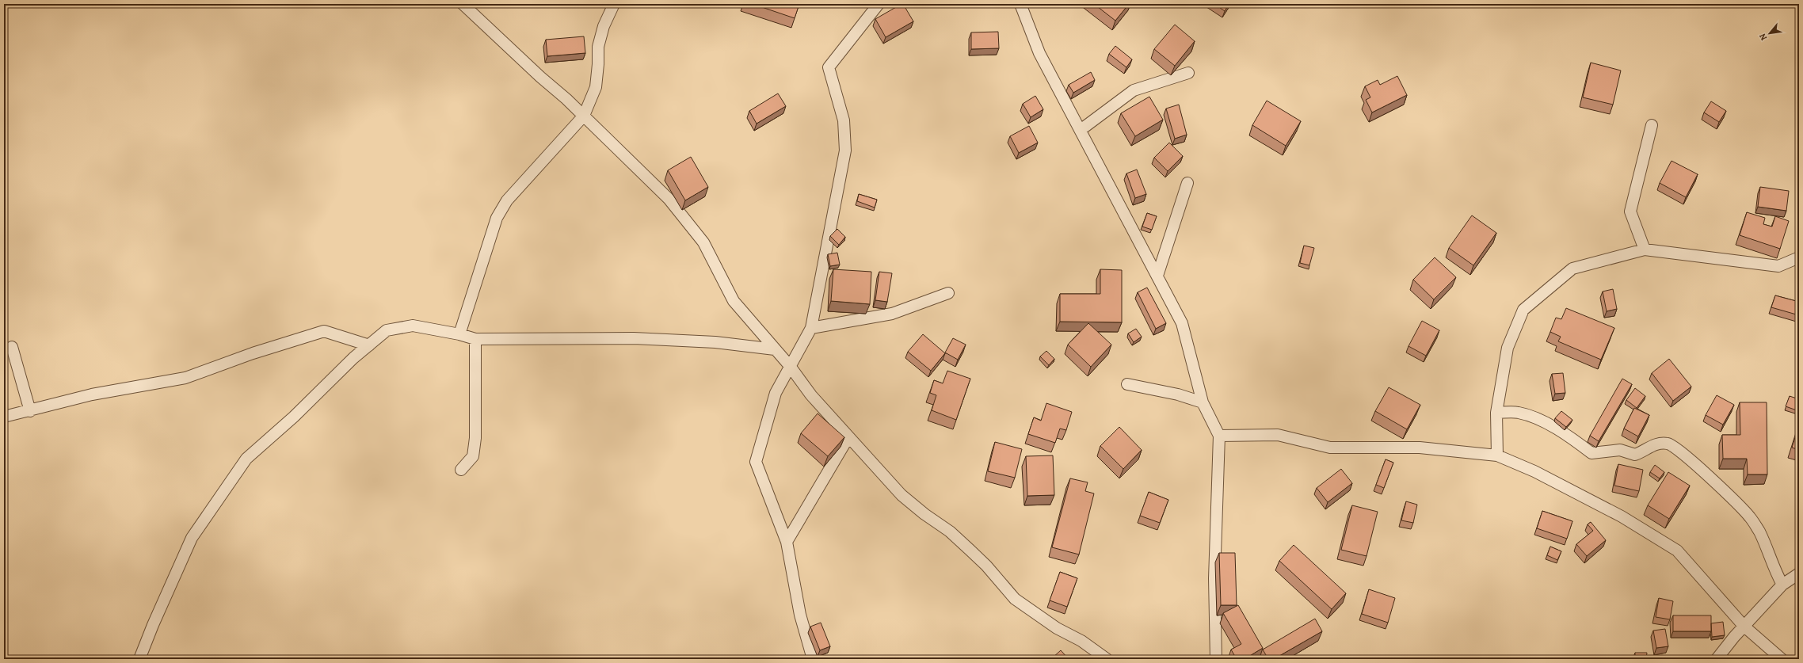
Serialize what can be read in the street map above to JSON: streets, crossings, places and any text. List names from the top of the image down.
{
  "north": "bottom left"
}
